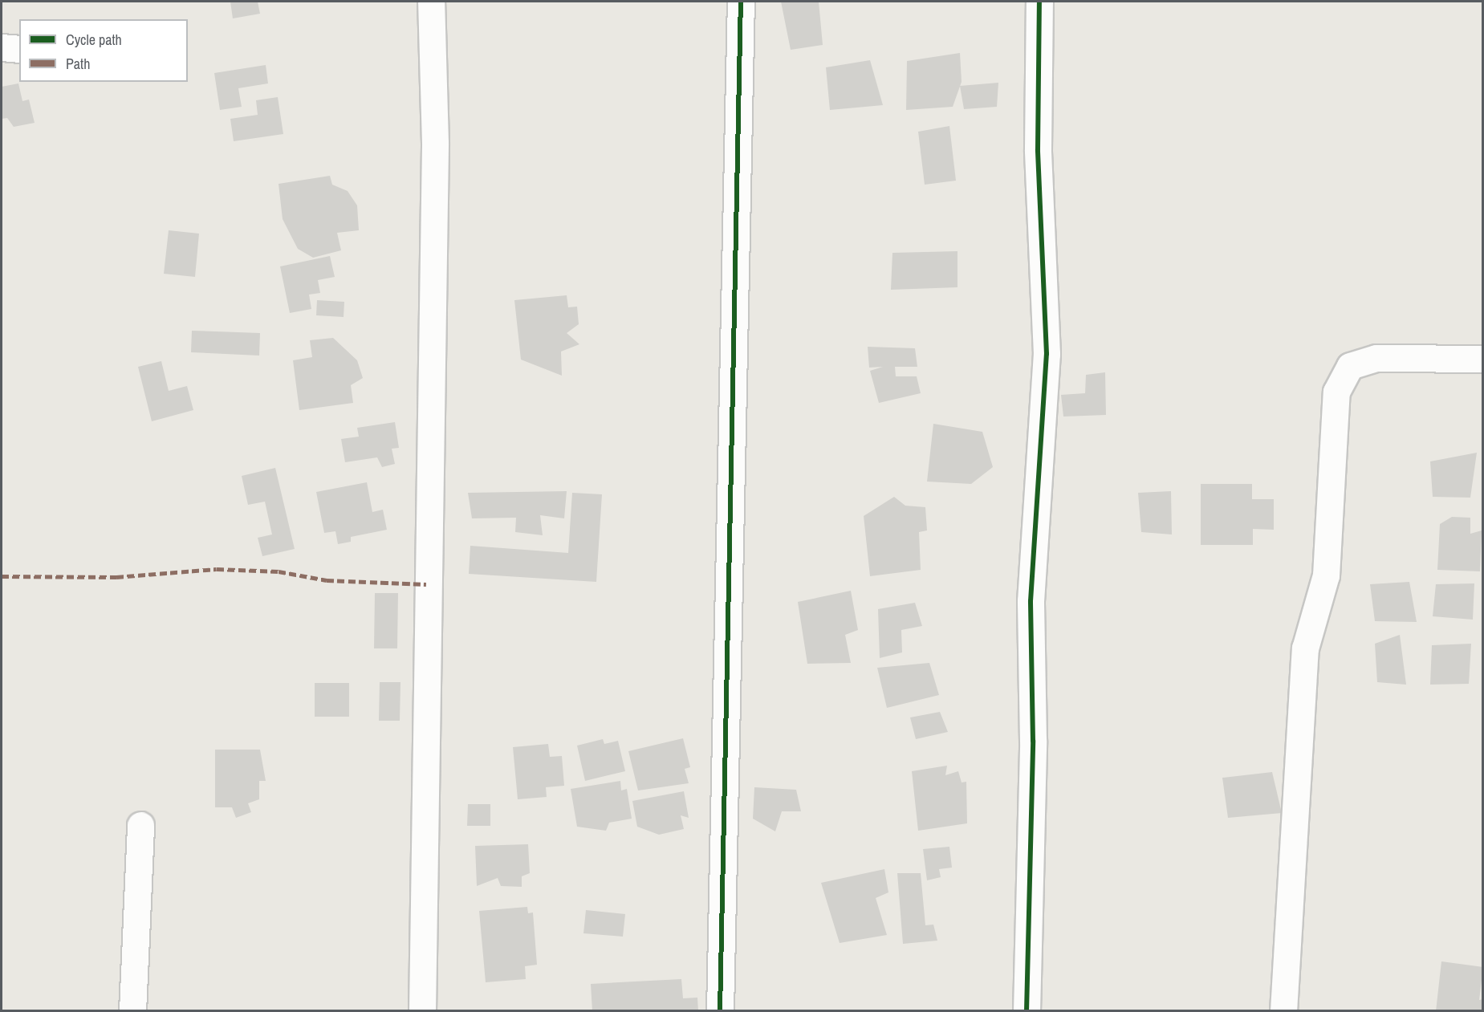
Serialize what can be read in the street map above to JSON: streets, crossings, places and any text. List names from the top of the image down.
{
  "legend": ["Cycle path", "Path"]
}
